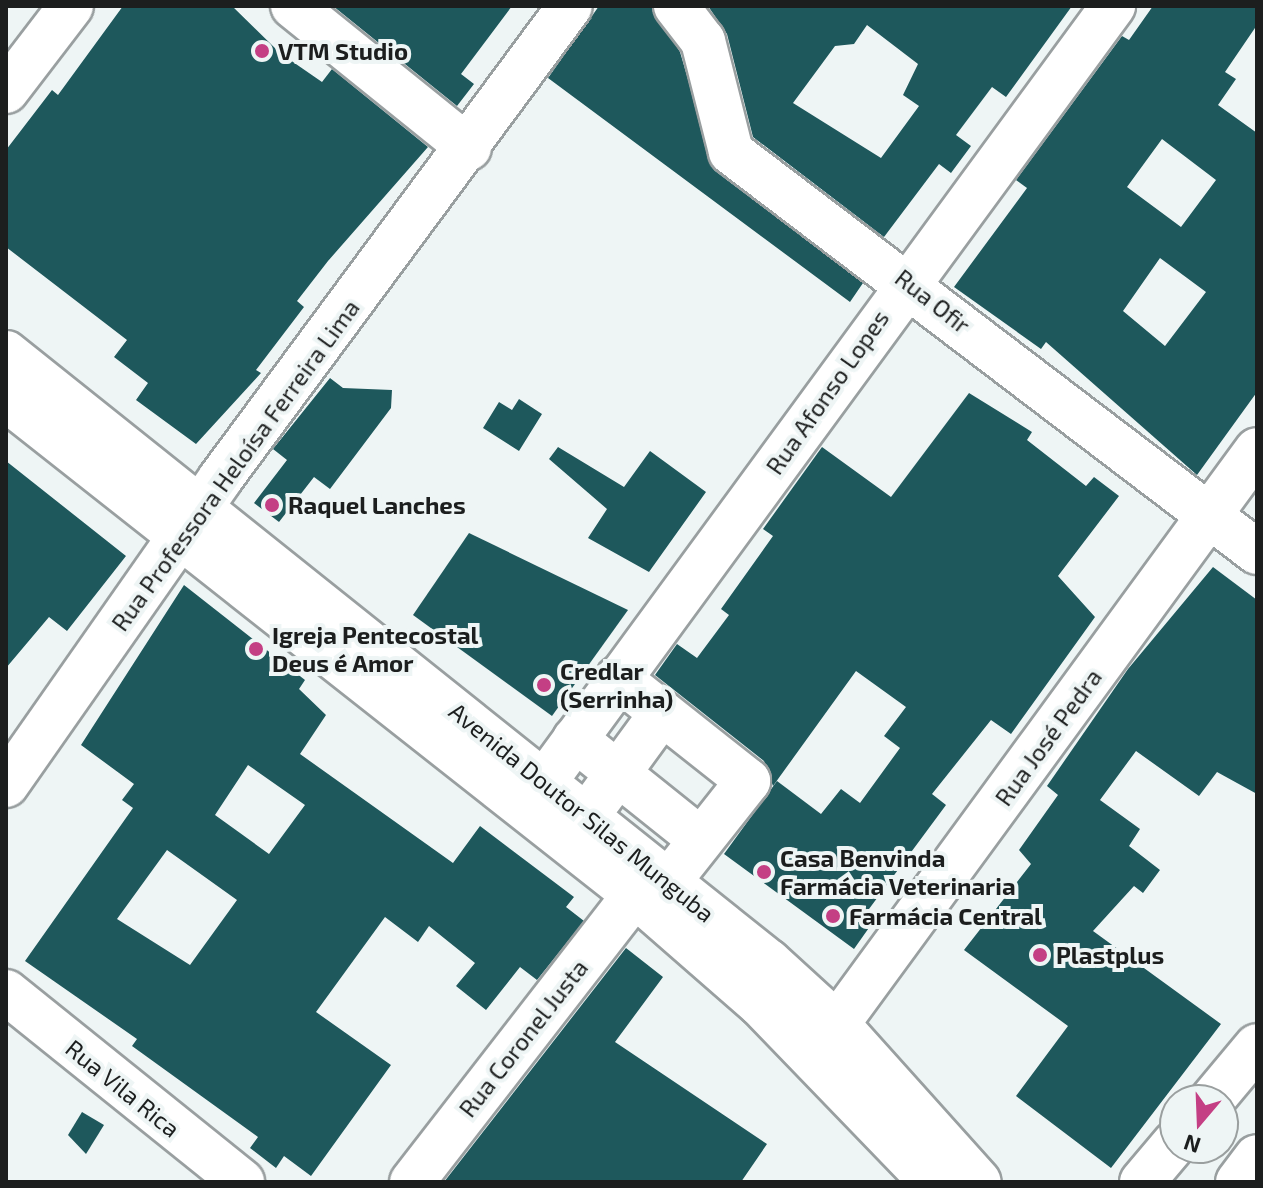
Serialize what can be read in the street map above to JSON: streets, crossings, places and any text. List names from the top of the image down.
{
  "streets": {
    "street": [
      "Rua Ofir",
      "Rua Afonso Lopes",
      "Rua Professora Heloísa Ferreira Lima",
      "Rua José Pedra",
      "Avenida Doutor Silas Munguba",
      "Rua Coronel Justa",
      "Rua Vila Rica"
    ]
  },
  "crossings": [
    ["Rua Ofir", "Rua Afonso Lopes"],
    ["Rua Ofir", "Rua José Pedra"],
    ["Rua Afonso Lopes", "Avenida Doutor Silas Munguba"],
    ["Rua Professora Heloísa Ferreira Lima", "Avenida Doutor Silas Munguba"],
    ["Rua José Pedra", "Avenida Doutor Silas Munguba"],
    ["Avenida Doutor Silas Munguba", "Rua Coronel Justa"]
  ],
  "places": [
    "VTM Studio",
    "Raquel Lanches",
    "Igreja Pentecostal Deus é Amor",
    "Credlar (Serrinha)",
    "Casa Benvinda Farmácia Veterinaria",
    "Farmácia Central",
    "Plastplus"
  ],
  "north": "bottom"
}
